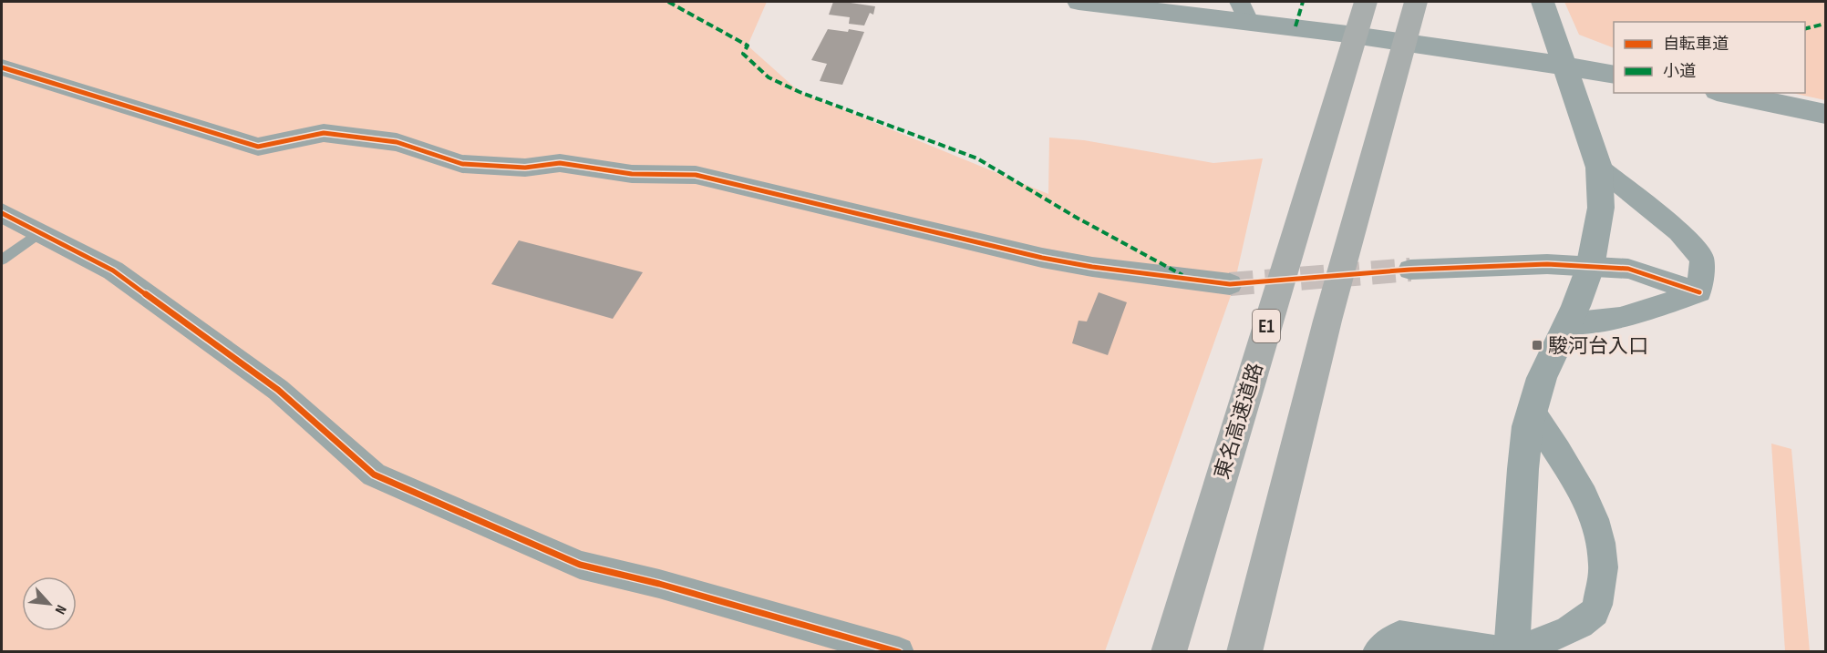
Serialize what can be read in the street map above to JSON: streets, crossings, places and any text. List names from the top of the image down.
{
  "streets": {
    "highway": ["E1", "東名高速道路"]
  },
  "places": {
    "transit": ["駿河台入口"]
  },
  "legend": ["自転車道", "小道"],
  "north": "bottom right"
}
